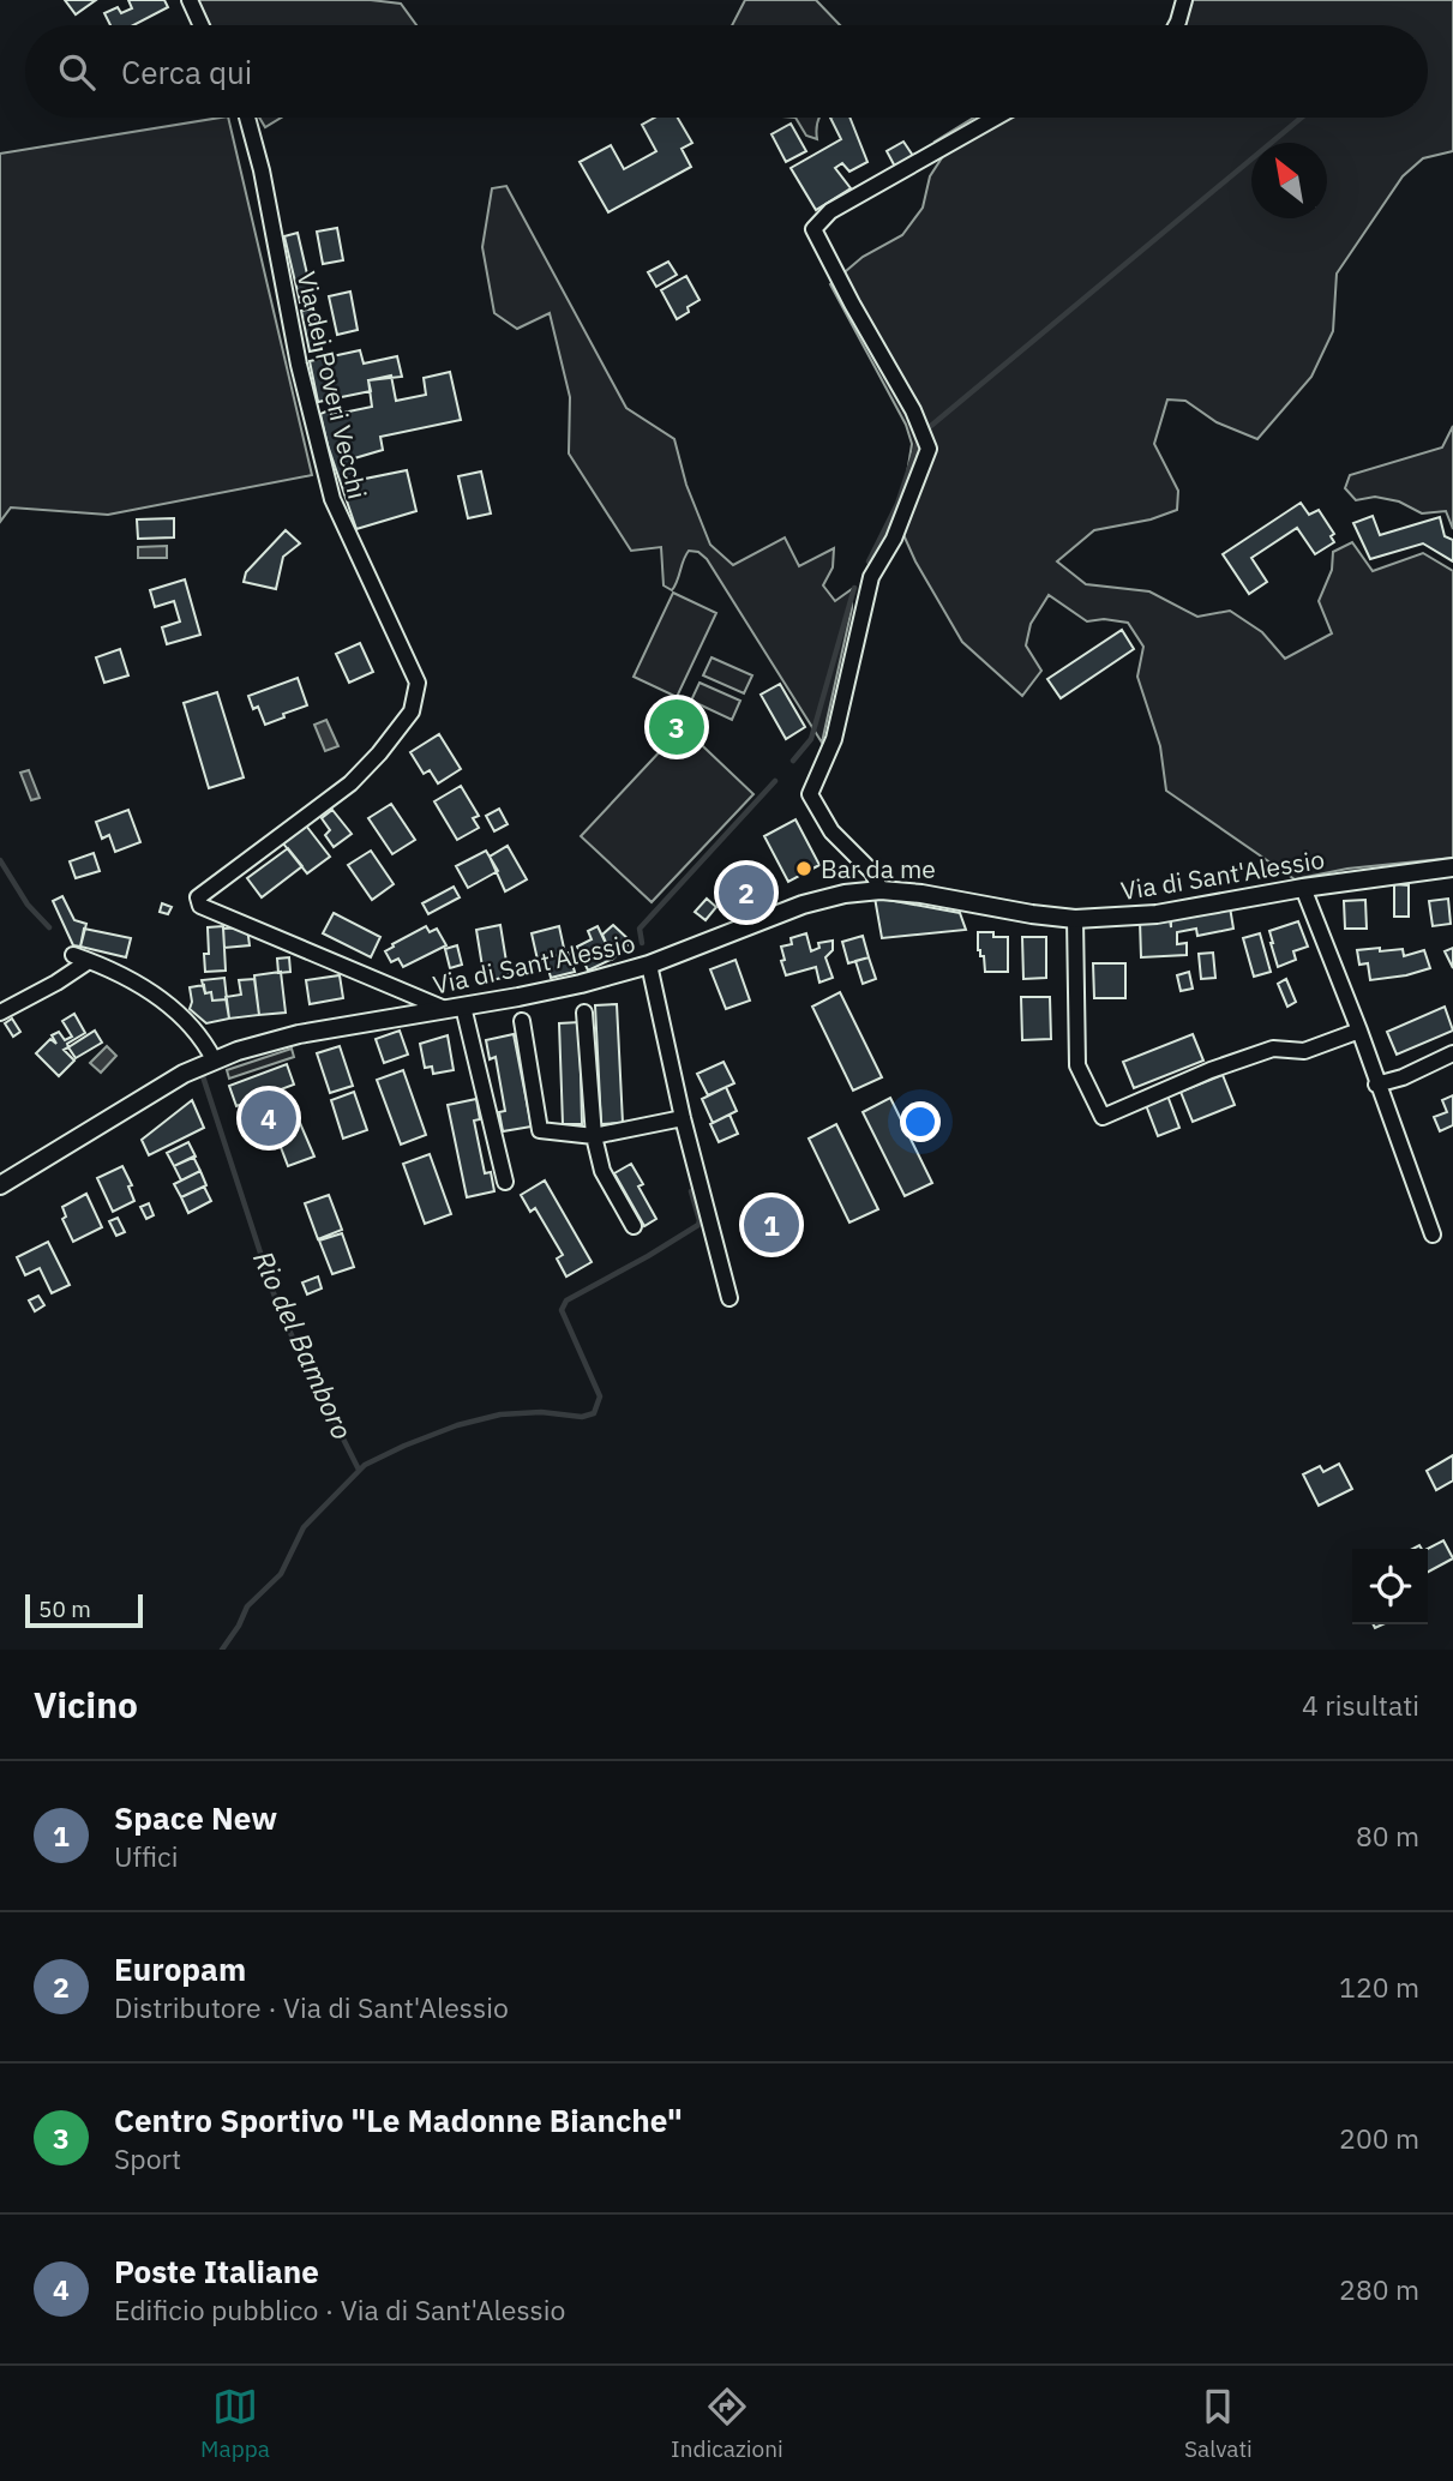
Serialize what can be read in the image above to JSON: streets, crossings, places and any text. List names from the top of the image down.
{
  "streets": {
    "street": ["Via dei Poveri Vecchi", "Via di Sant'Alessio"]
  },
  "crossings": [
    ["Via dei Poveri Vecchi", "Via di Sant'Alessio"]
  ],
  "water": ["Rio del Bamboro"],
  "places": ["Bar da me"],
  "scale_bar": "50 m",
  "north": "top left",
  "page": {
    "search": "Cerca qui",
    "pins": [
      "3",
      "2",
      "4",
      "1"
    ],
    "scale": "50 m",
    "heading": ["Vicino", "4 risultati"],
    "list": [
      {
        "mark": "1",
        "name": "Space New",
        "note": "Uffici",
        "value": "80 m"
      },
      {
        "mark": "2",
        "name": "Europam",
        "note": "Distributore · Via di Sant'Alessio",
        "value": "120 m"
      },
      {
        "mark": "3",
        "name": "Centro Sportivo \"Le Madonne Bianche\"",
        "note": "Sport",
        "value": "200 m"
      },
      {
        "mark": "4",
        "name": "Poste Italiane",
        "note": "Edificio pubblico · Via di Sant'Alessio",
        "value": "280 m"
      }
    ],
    "nav": ["Mappa", "Indicazioni", "Salvati"]
  }
}
